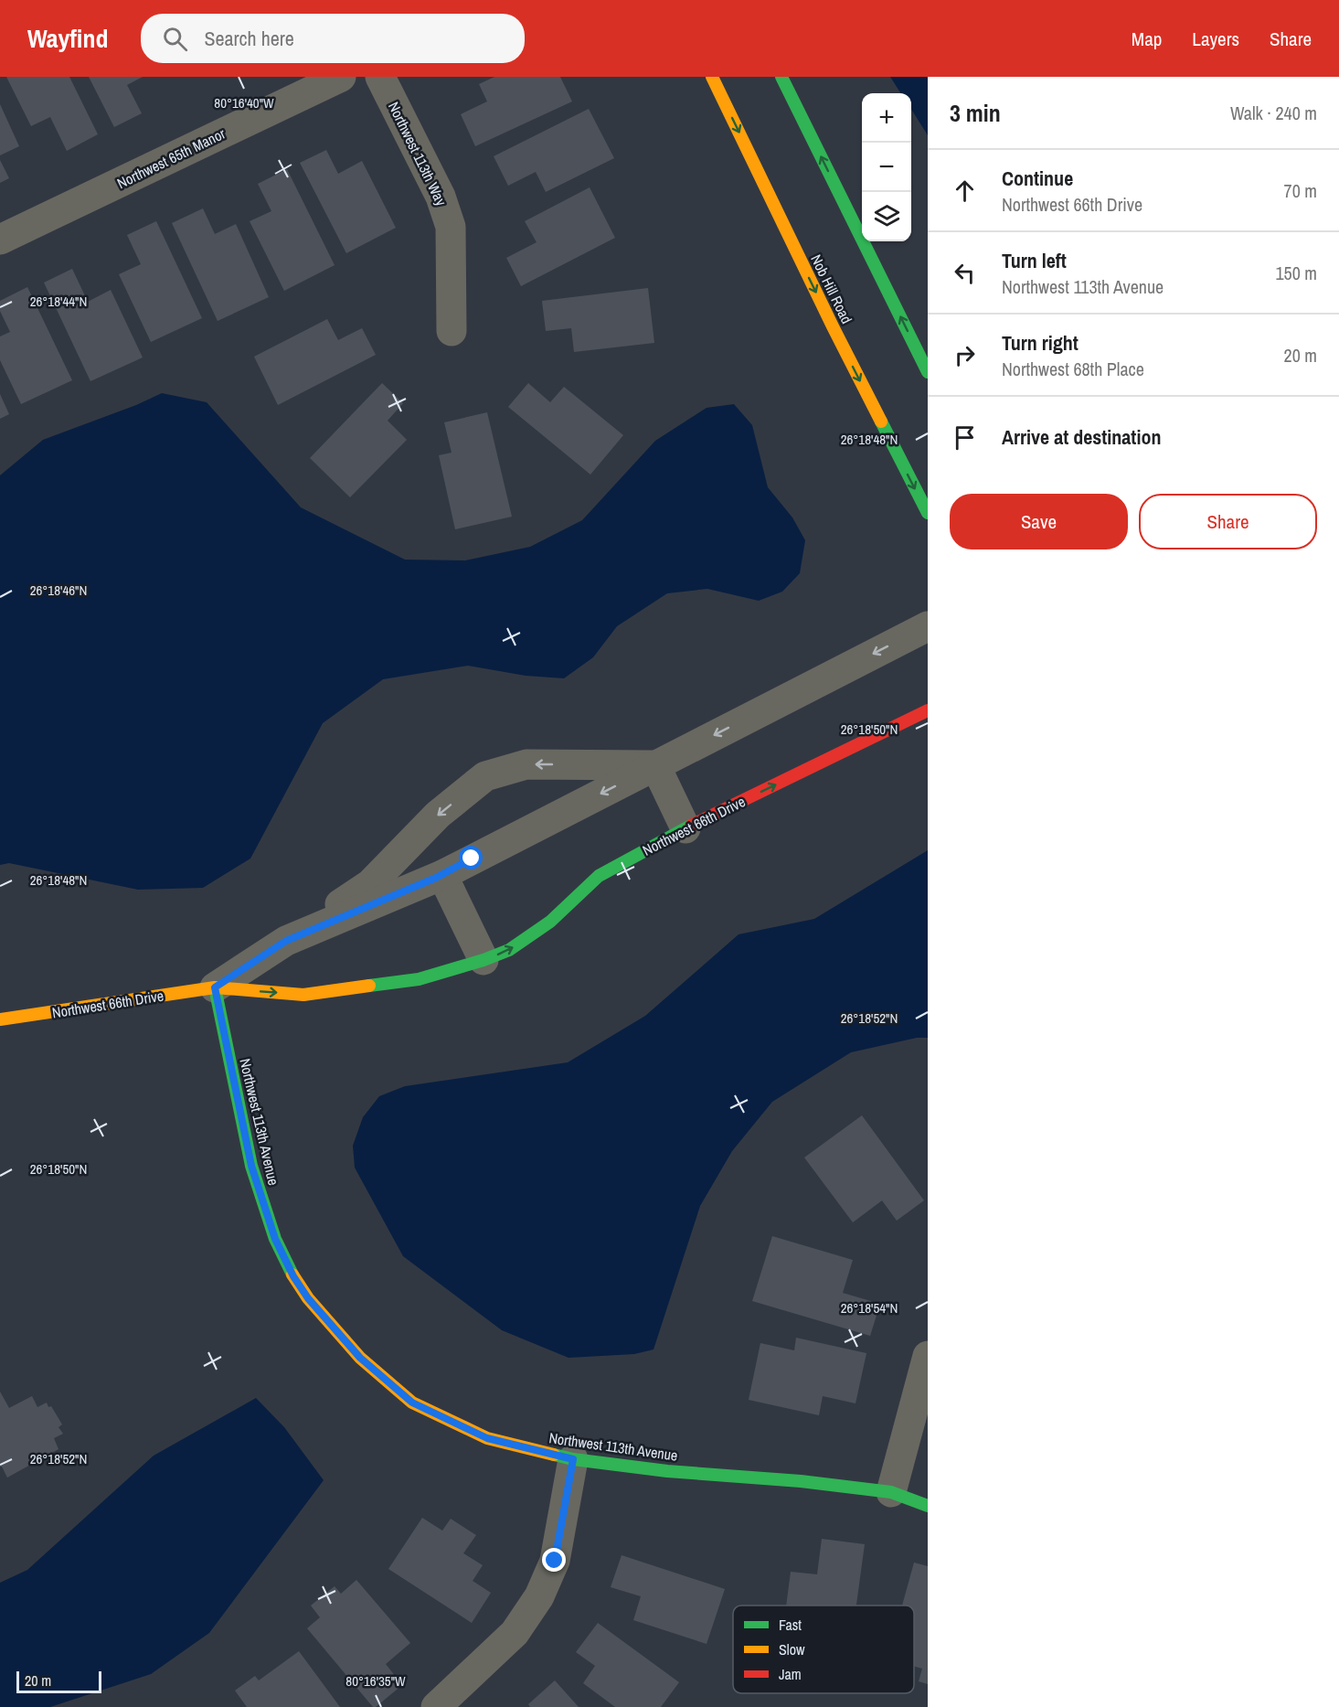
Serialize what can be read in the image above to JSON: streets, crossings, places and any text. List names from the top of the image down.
{
  "streets": {
    "street": [
      "Northwest 113th Way",
      "Northwest 65th Manor",
      "Nob Hill Road",
      "Northwest 66th Drive",
      "Northwest 113th Avenue"
    ]
  },
  "crossings": [
    ["Northwest 66th Drive", "Northwest 113th Avenue"]
  ],
  "legend": ["Fast", "Slow", "Jam"],
  "scale_bar": "20 m",
  "page": {
    "header": "Wayfind",
    "search": "Search here",
    "nav": ["Map", "Layers", "Share"],
    "heading": ["3 min", "Walk · 240 m"],
    "map_buttons": ["+", "−"],
    "list": [
      ["Continue", "Northwest 66th Drive", "70 m"],
      ["Turn left", "Northwest 113th Avenue", "150 m"],
      ["Turn right", "Northwest 68th Place", "20 m"],
      "Arrive at destination"
    ],
    "buttons": ["Save", "Share"],
    "scale": "20 m"
  },
  "coordinates": [
    "80°16'40\"W",
    "26°18'44\"N",
    "26°18'48\"N",
    "26°18'46\"N",
    "26°18'50\"N",
    "26°18'52\"N",
    "26°18'54\"N",
    "80°16'35\"W"
  ]
}
